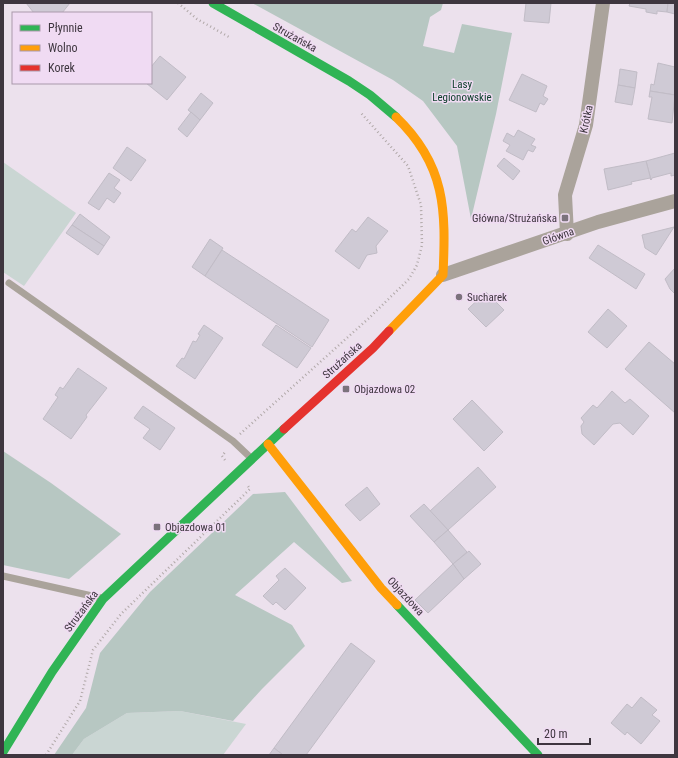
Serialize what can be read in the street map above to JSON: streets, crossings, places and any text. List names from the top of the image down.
{
  "streets": {
    "main road": ["Strużańska", "Objazdowa"],
    "street": ["Krótka", "Główna"]
  },
  "crossings": [
    ["Strużańska", "Główna"],
    ["Strużańska", "Objazdowa"],
    ["Krótka", "Główna"]
  ],
  "parks": ["Lasy Legionowskie"],
  "places": {
    "transit": ["Główna/Strużańska", "Objazdowa 02", "Objazdowa 01"],
    "other": ["Sucharek"]
  },
  "legend": ["Płynnie", "Wolno", "Korek"],
  "scale_bar": "20 m"
}
